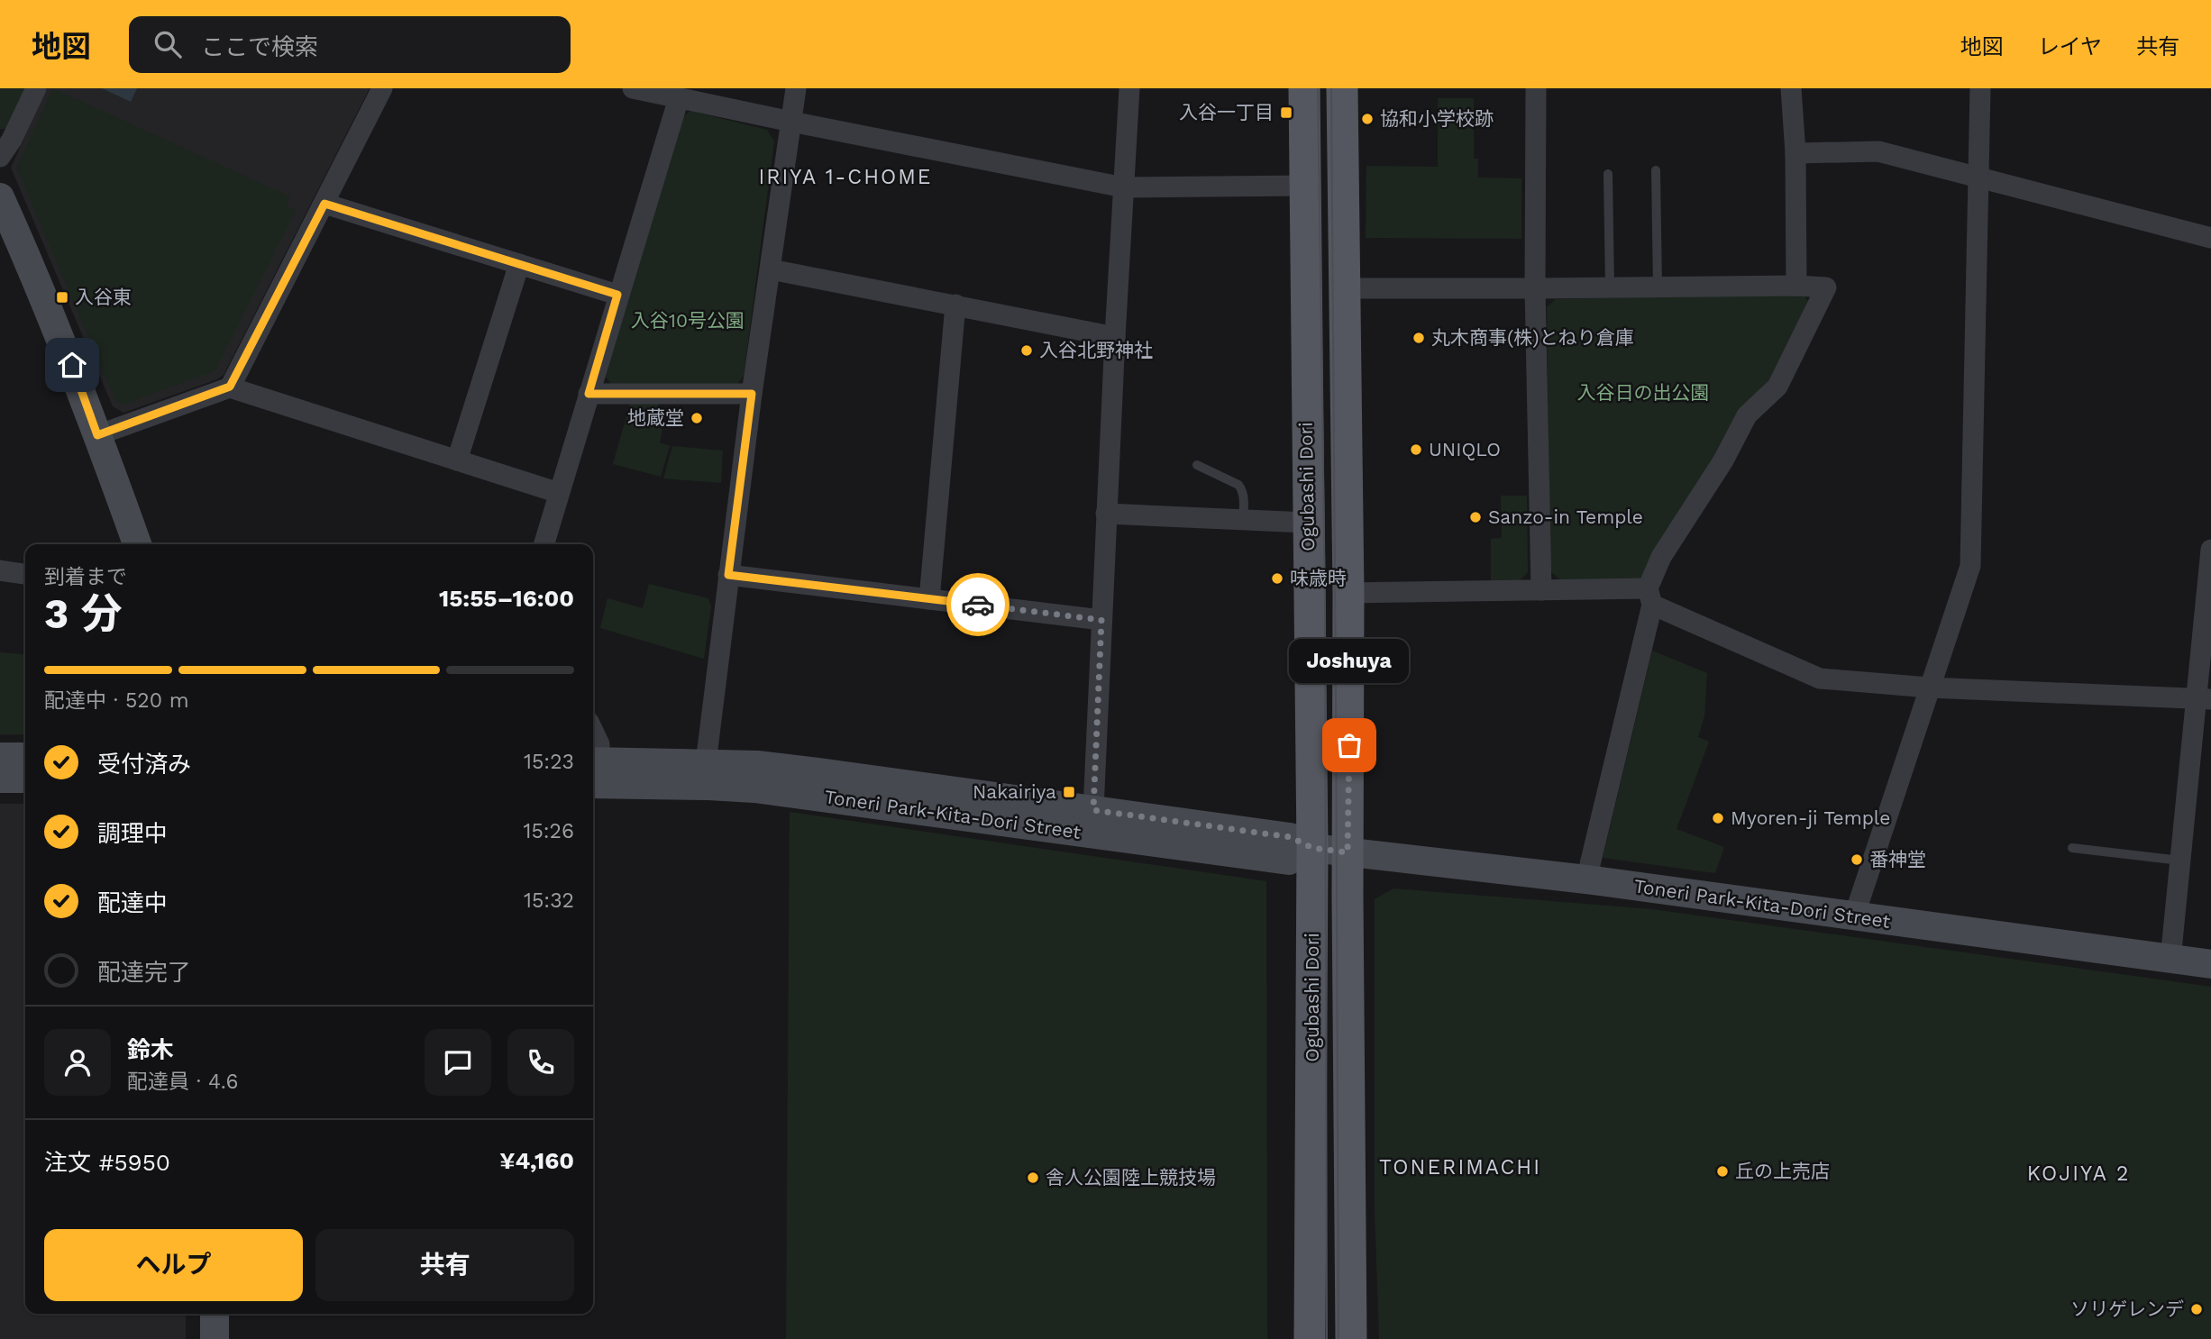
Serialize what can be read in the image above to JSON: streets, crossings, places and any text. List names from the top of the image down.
{
  "streets": {
    "main road": ["Ogubashi Dori"],
    "street": ["Toneri Park-Kita-Dori Street"]
  },
  "crossings": [
    ["Ogubashi Dori", "Toneri Park-Kita-Dori Street"]
  ],
  "districts": ["IRIYA 1-CHOME", "TONERIMACHI", "KOJIYA 2"],
  "parks": ["入谷10号公園", "入谷日の出公園"],
  "places": {
    "transit": ["入谷一丁目", "入谷東", "Nakairiya"],
    "other": [
      "協和小学校跡",
      "丸木商事(株)とねり倉庫",
      "入谷北野神社",
      "地蔵堂",
      "UNIQLO",
      "Sanzo-in Temple",
      "味歳時",
      "Joshuya",
      "Myoren-ji Temple",
      "番神堂",
      "丘の上売店",
      "舎人公園陸上競技場",
      "ソリゲレンデ"
    ]
  },
  "page": {
    "header": "地図",
    "search": "ここで検索",
    "nav": ["地図", "レイヤ", "共有"],
    "heading": ["3 分", "到着まで", "15:55–16:00"],
    "panel": [
      "鈴木",
      "配達員 · 4.6",
      "注文 #5950",
      "¥4,160"
    ],
    "bubble": "Joshuya",
    "bar": "配達中 · 520 m",
    "list": [
      ["受付済み", "15:23"],
      ["調理中", "15:26"],
      ["配達中", "15:32"],
      "配達完了"
    ],
    "buttons": ["ヘルプ", "共有"]
  }
}
